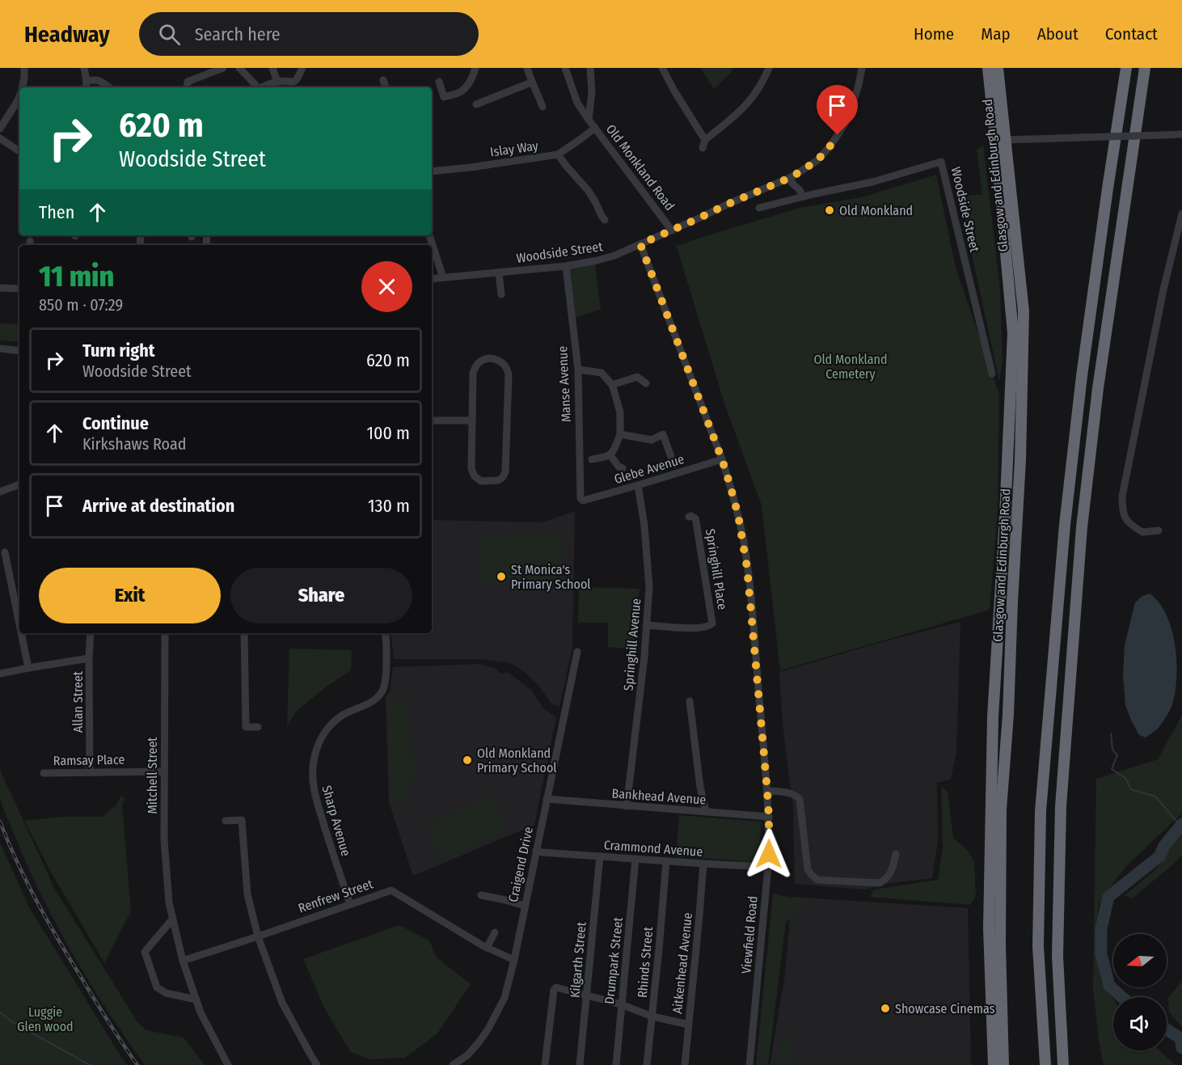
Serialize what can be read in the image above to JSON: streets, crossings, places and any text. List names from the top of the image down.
{
  "streets": {
    "highway": ["Glasgow and Edinburgh Road"],
    "street": [
      "Islay Way",
      "Old Monkland Road",
      "Woodside Street",
      "Manse Avenue",
      "Glebe Avenue",
      "Springhill Place",
      "Springhill Avenue",
      "Allan Street",
      "Ramsay Place",
      "Mitchell Street",
      "Bankhead Avenue",
      "Sharp Avenue",
      "Crammond Avenue",
      "Craigend Drive",
      "Renfrew Street",
      "Viewfield Road",
      "Kilgarth Street",
      "Drumpark Street",
      "Rhinds Street",
      "Aitkenhead Avenue"
    ]
  },
  "crossings": [
    ["Islay Way", "Old Monkland Road"],
    ["Old Monkland Road", "Woodside Street"],
    ["Woodside Street", "Manse Avenue"],
    ["Woodside Street", "Viewfield Road"],
    ["Manse Avenue", "Glebe Avenue"],
    ["Glebe Avenue", "Springhill Avenue"],
    ["Glebe Avenue", "Viewfield Road"],
    ["Springhill Place", "Springhill Avenue"],
    ["Springhill Avenue", "Bankhead Avenue"],
    ["Allan Street", "Ramsay Place"],
    ["Ramsay Place", "Mitchell Street"],
    ["Mitchell Street", "Renfrew Street"],
    ["Bankhead Avenue", "Craigend Drive"],
    ["Bankhead Avenue", "Viewfield Road"],
    ["Sharp Avenue", "Renfrew Street"],
    ["Crammond Avenue", "Craigend Drive"],
    ["Crammond Avenue", "Viewfield Road"],
    ["Crammond Avenue", "Kilgarth Street"],
    ["Crammond Avenue", "Drumpark Street"],
    ["Crammond Avenue", "Rhinds Street"],
    ["Crammond Avenue", "Aitkenhead Avenue"],
    ["Craigend Drive", "Renfrew Street"]
  ],
  "parks": ["Old Monkland Cemetery", "Luggie Glen wood"],
  "places": [
    "Old Monkland",
    "St Monica's Primary School",
    "Old Monkland Primary School",
    "Showcase Cinemas"
  ],
  "north": "left",
  "page": {
    "header": "Headway",
    "search": "Search here",
    "nav": [
      "Home",
      "Map",
      "About",
      "Contact"
    ],
    "turn": ["620 m", "Woodside Street"],
    "then": "Then",
    "heading": ["11 min", "850 m · 07:29"],
    "list": [
      {
        "name": "Turn right",
        "note": "Woodside Street",
        "value": "620 m"
      },
      {
        "name": "Continue",
        "note": "Kirkshaws Road",
        "value": "100 m"
      },
      {
        "name": "Arrive at destination",
        "value": "130 m"
      }
    ],
    "buttons": ["Exit", "Share"]
  }
}
